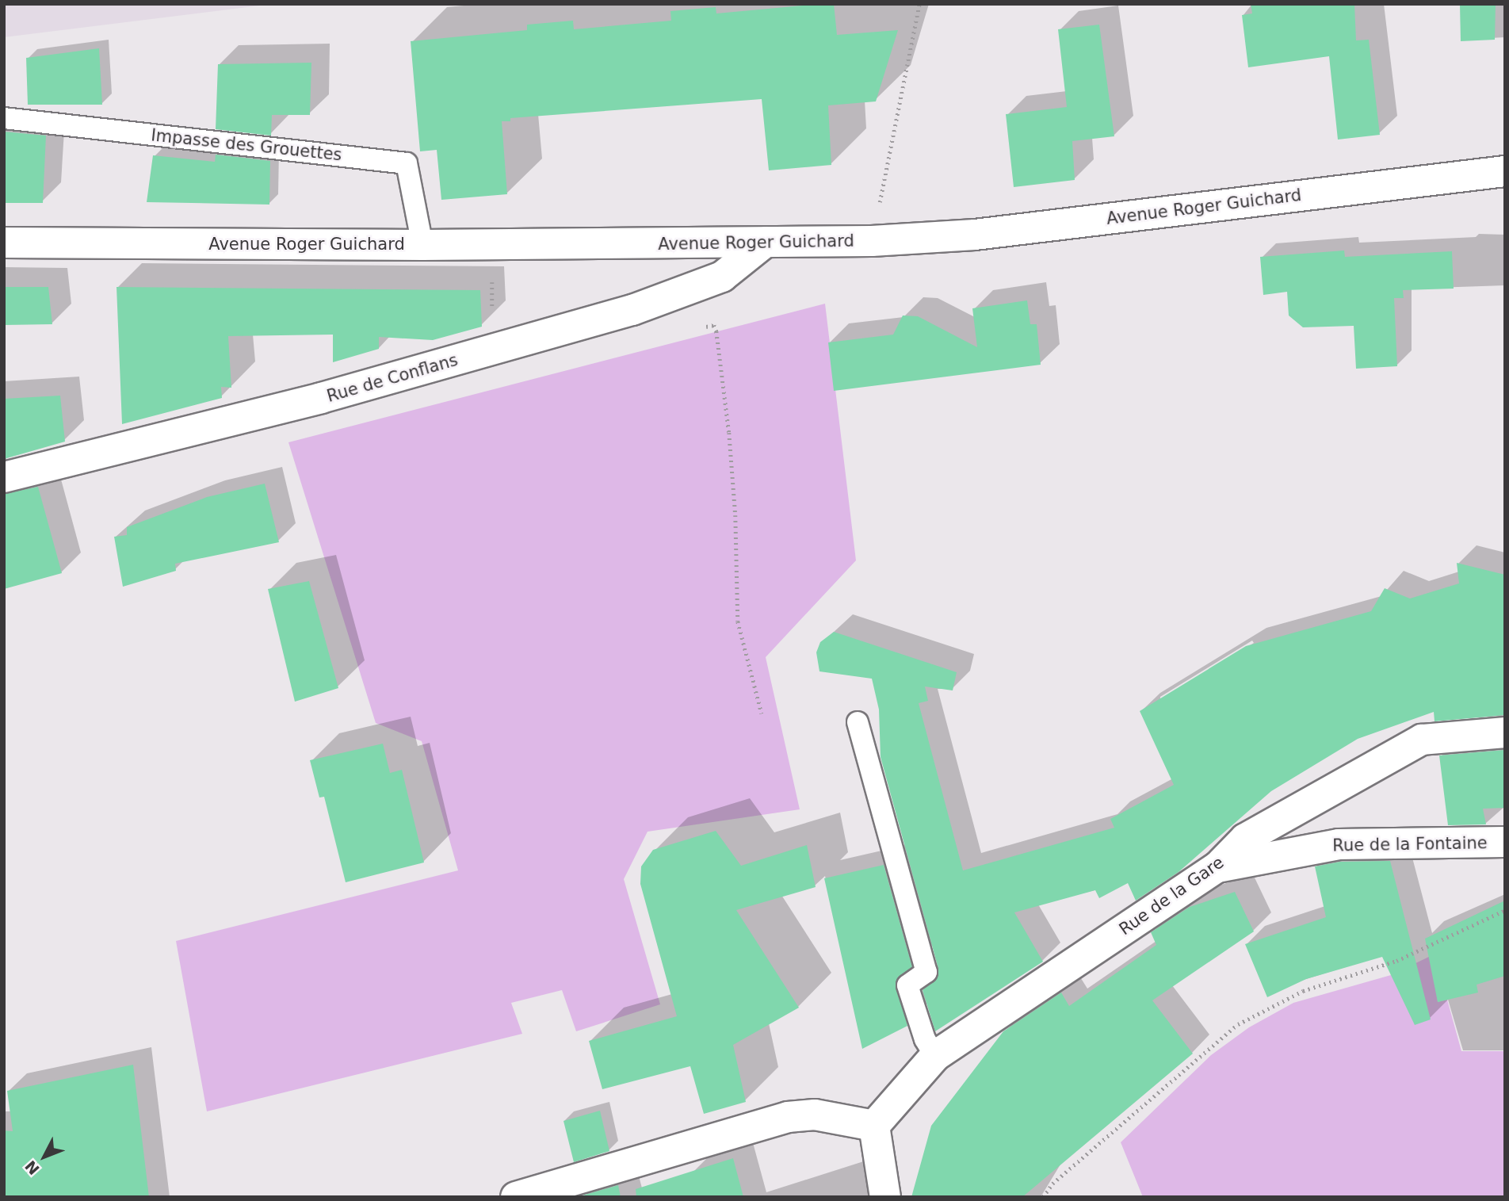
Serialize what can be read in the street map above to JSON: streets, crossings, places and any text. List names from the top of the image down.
{
  "streets": {
    "street": [
      "Avenue Roger Guichard",
      "Rue de Conflans",
      "Rue de la Fontaine",
      "Rue de la Gare"
    ],
    "lane": ["Impasse des Grouettes"]
  },
  "crossings": [
    ["Impasse des Grouettes", "Avenue Roger Guichard"],
    ["Avenue Roger Guichard", "Rue de Conflans"],
    ["Rue de la Fontaine", "Rue de la Gare"]
  ],
  "north": "bottom left"
}
